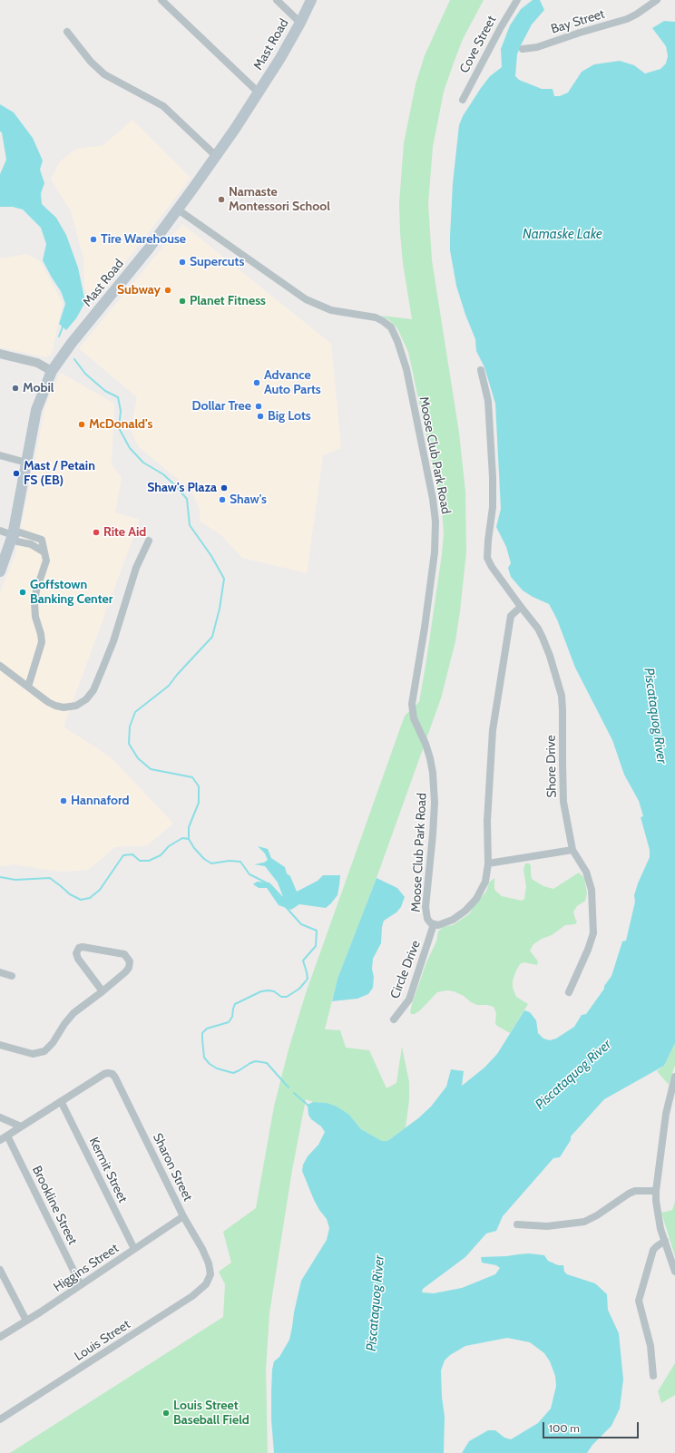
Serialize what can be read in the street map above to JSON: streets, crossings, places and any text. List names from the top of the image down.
{
  "streets": {
    "main road": ["Mast Road"],
    "street": [
      "Bay Street",
      "Cove Street",
      "Moose Club Park Road",
      "Shore Drive",
      "Circle Drive",
      "Sharon Street",
      "Kermit Street",
      "Brookline Street",
      "Higgins Street",
      "Louis Street"
    ]
  },
  "crossings": [
    ["Mast Road", "Moose Club Park Road"],
    ["Moose Club Park Road", "Shore Drive"],
    ["Moose Club Park Road", "Circle Drive"],
    ["Sharon Street", "Kermit Street"],
    ["Sharon Street", "Higgins Street"],
    ["Sharon Street", "Louis Street"],
    ["Kermit Street", "Higgins Street"],
    ["Brookline Street", "Higgins Street"]
  ],
  "water": ["Namaske Lake", "Piscataquog River"],
  "places": [
    "Namaste Montessori School",
    "Tire Warehouse",
    "Supercuts",
    "Subway",
    "Planet Fitness",
    "Advance Auto Parts",
    "Mobil",
    "Dollar Tree",
    "Big Lots",
    "McDonald's",
    "Mast / Petain FS (EB)",
    "Shaw's Plaza",
    "Shaw's",
    "Rite Aid",
    "Goffstown Banking Center",
    "Hannaford",
    "Louis Street Baseball Field"
  ],
  "scale_bar": "100 m"
}
